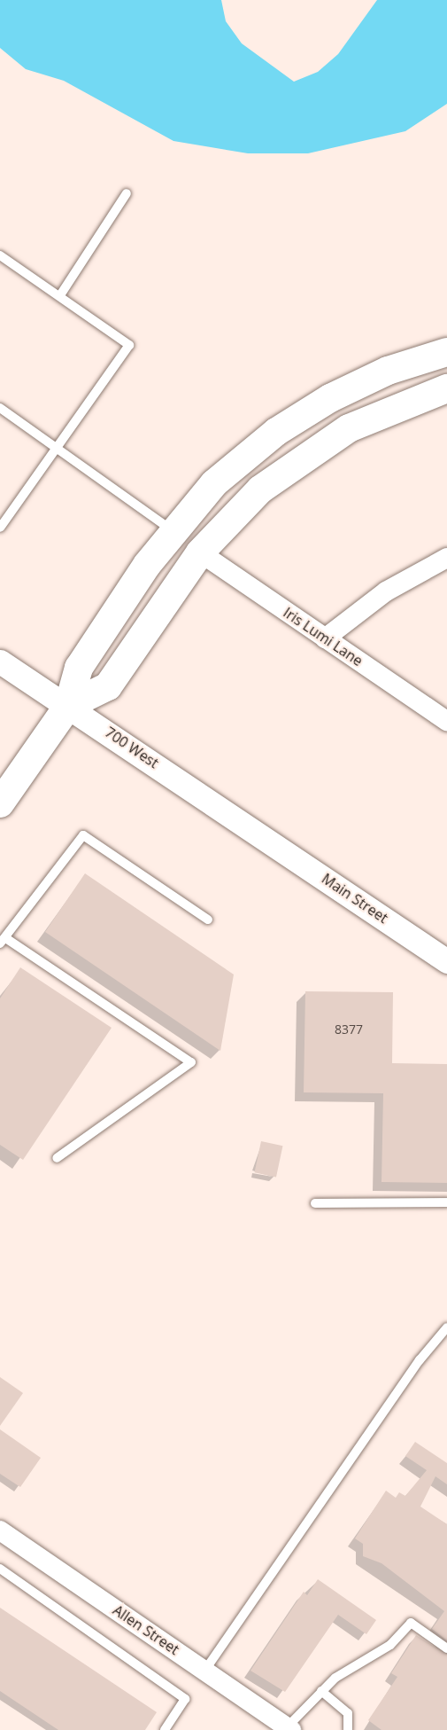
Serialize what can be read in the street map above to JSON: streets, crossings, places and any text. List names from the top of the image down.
{
  "streets": {
    "street": [
      "Iris Lumi Lane",
      "700 West",
      "Main Street",
      "Allen Street"
    ]
  },
  "crossings": [
    ["700 West", "Main Street"]
  ],
  "house_numbers": ["8377"]
}
